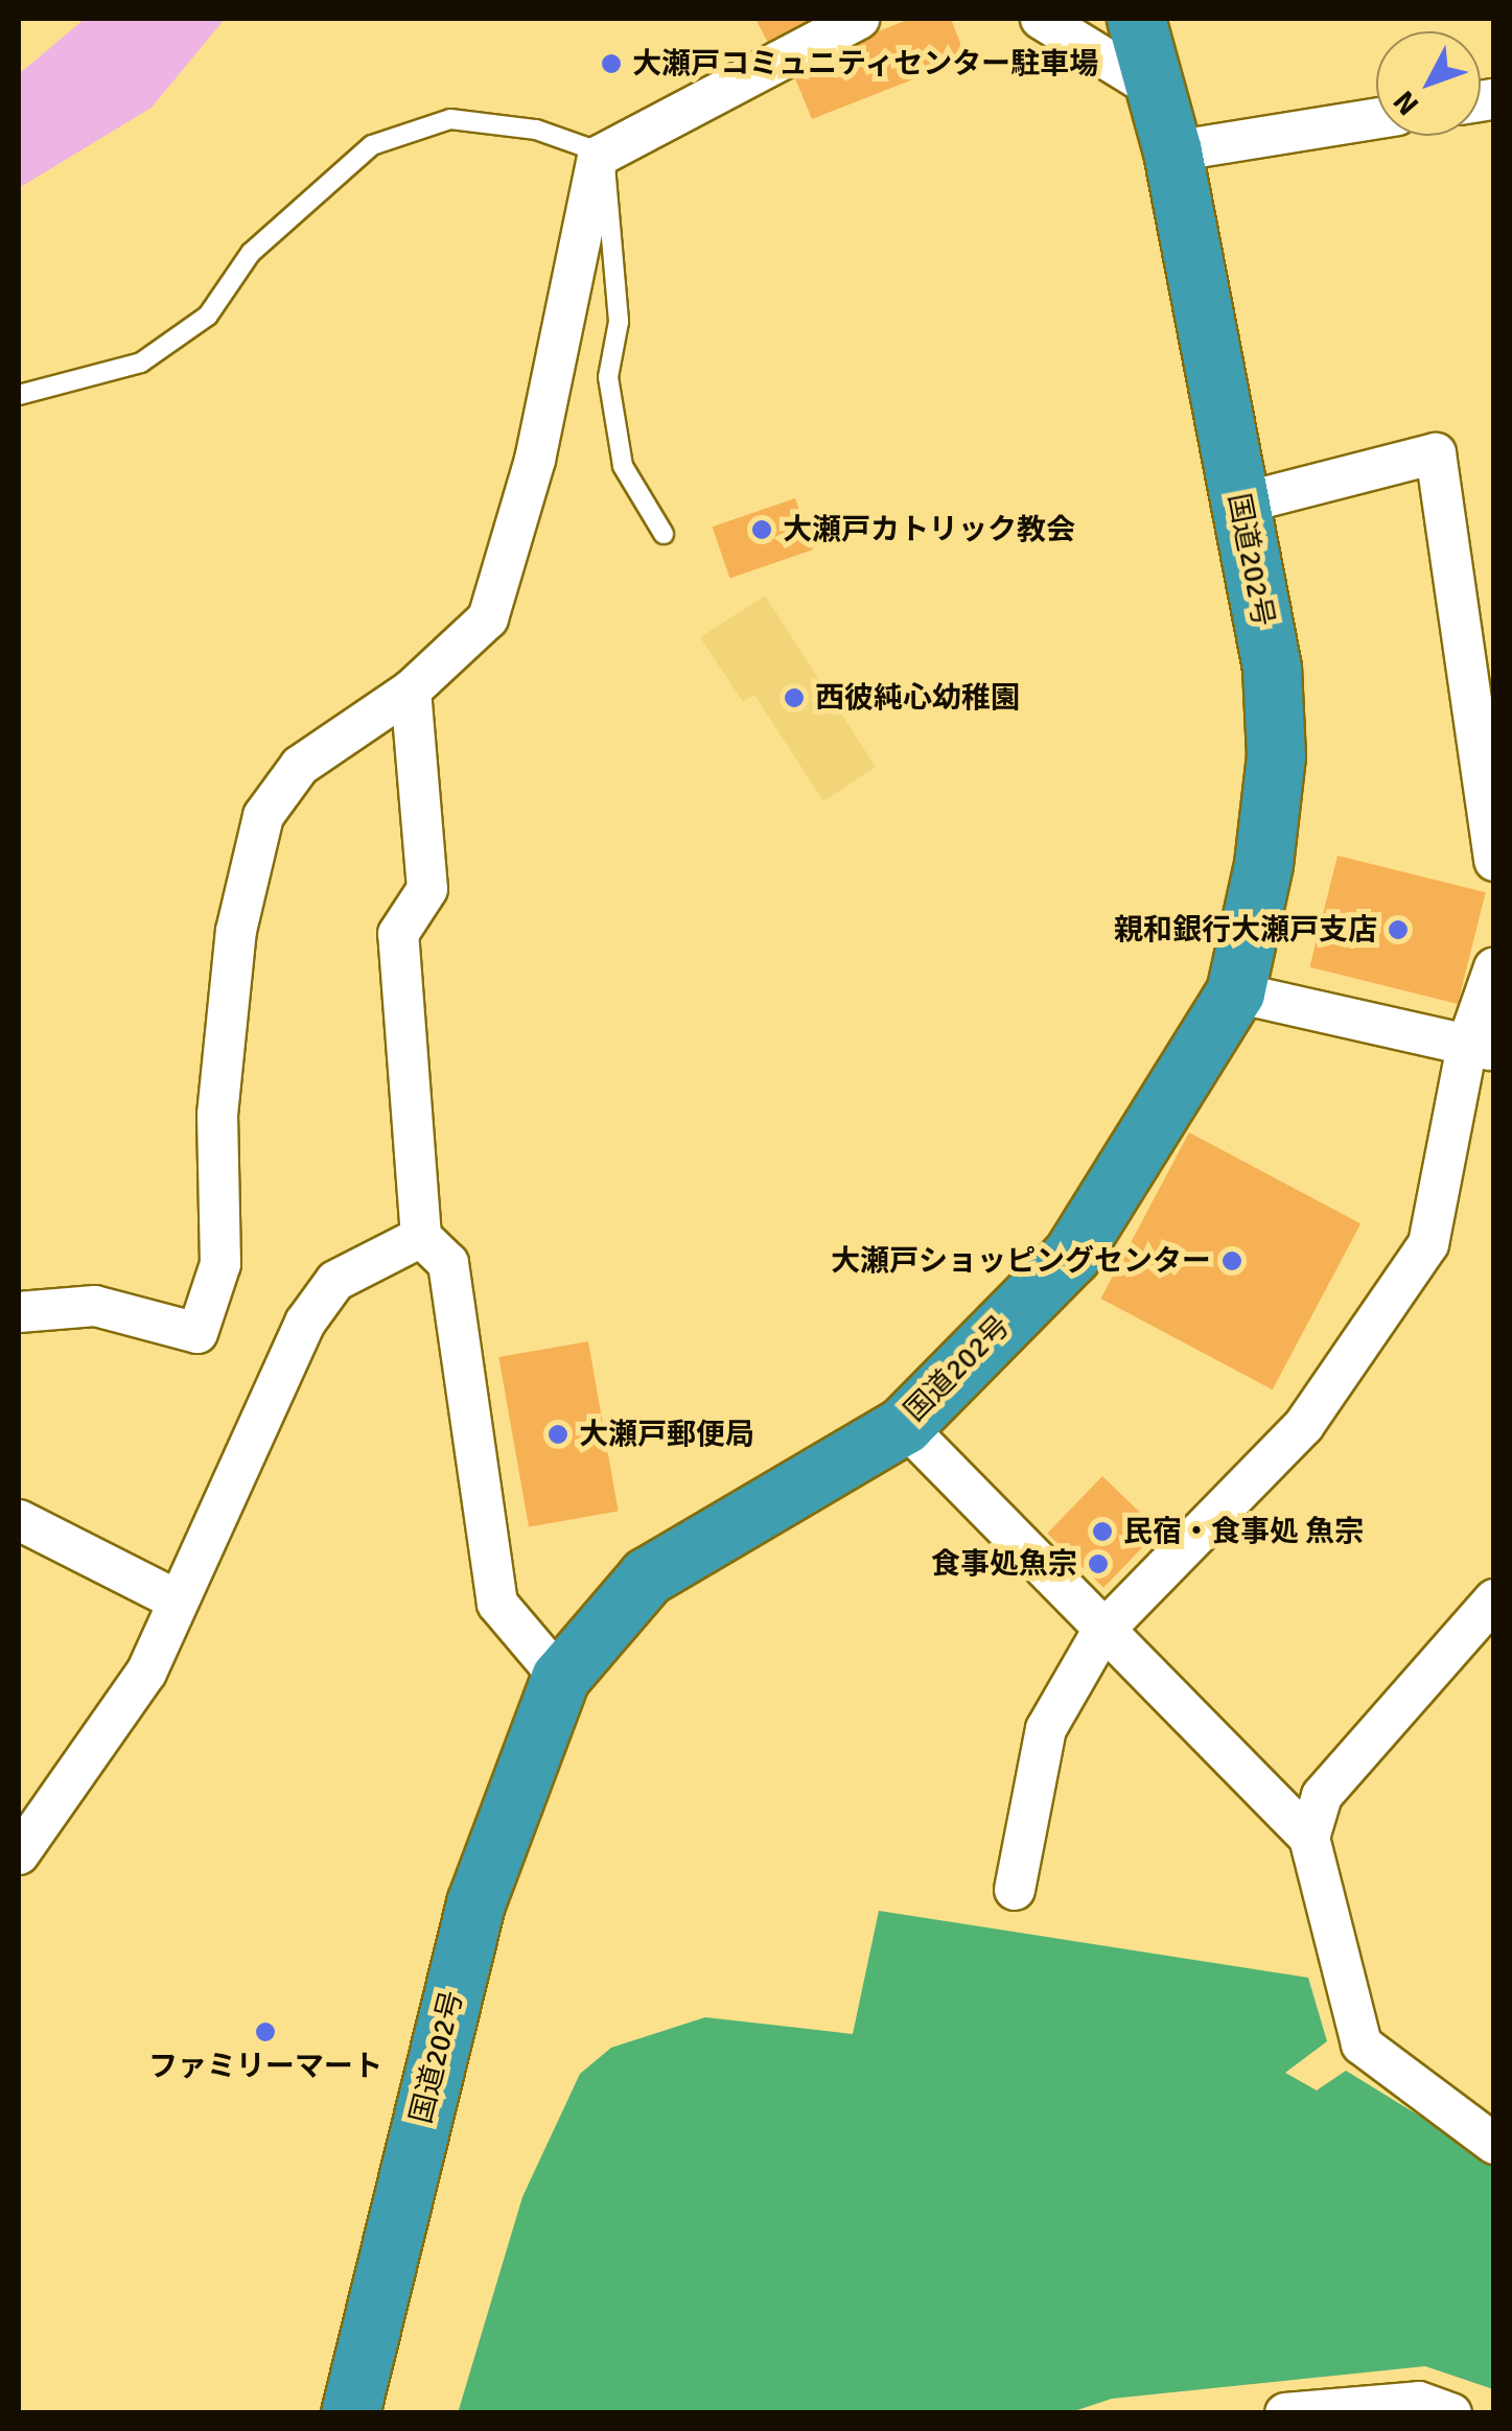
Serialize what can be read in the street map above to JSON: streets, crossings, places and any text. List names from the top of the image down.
{
  "streets": {
    "highway": ["国道202号"]
  },
  "places": [
    "大瀬戸コミュニティセンター駐車場",
    "大瀬戸カトリック教会",
    "西彼純心幼稚園",
    "親和銀行大瀬戸支店",
    "大瀬戸ショッピングセンター",
    "大瀬戸郵便局",
    "民宿・食事処 魚宗",
    "食事処魚宗",
    "ファミリーマート"
  ],
  "north": "bottom left"
}
